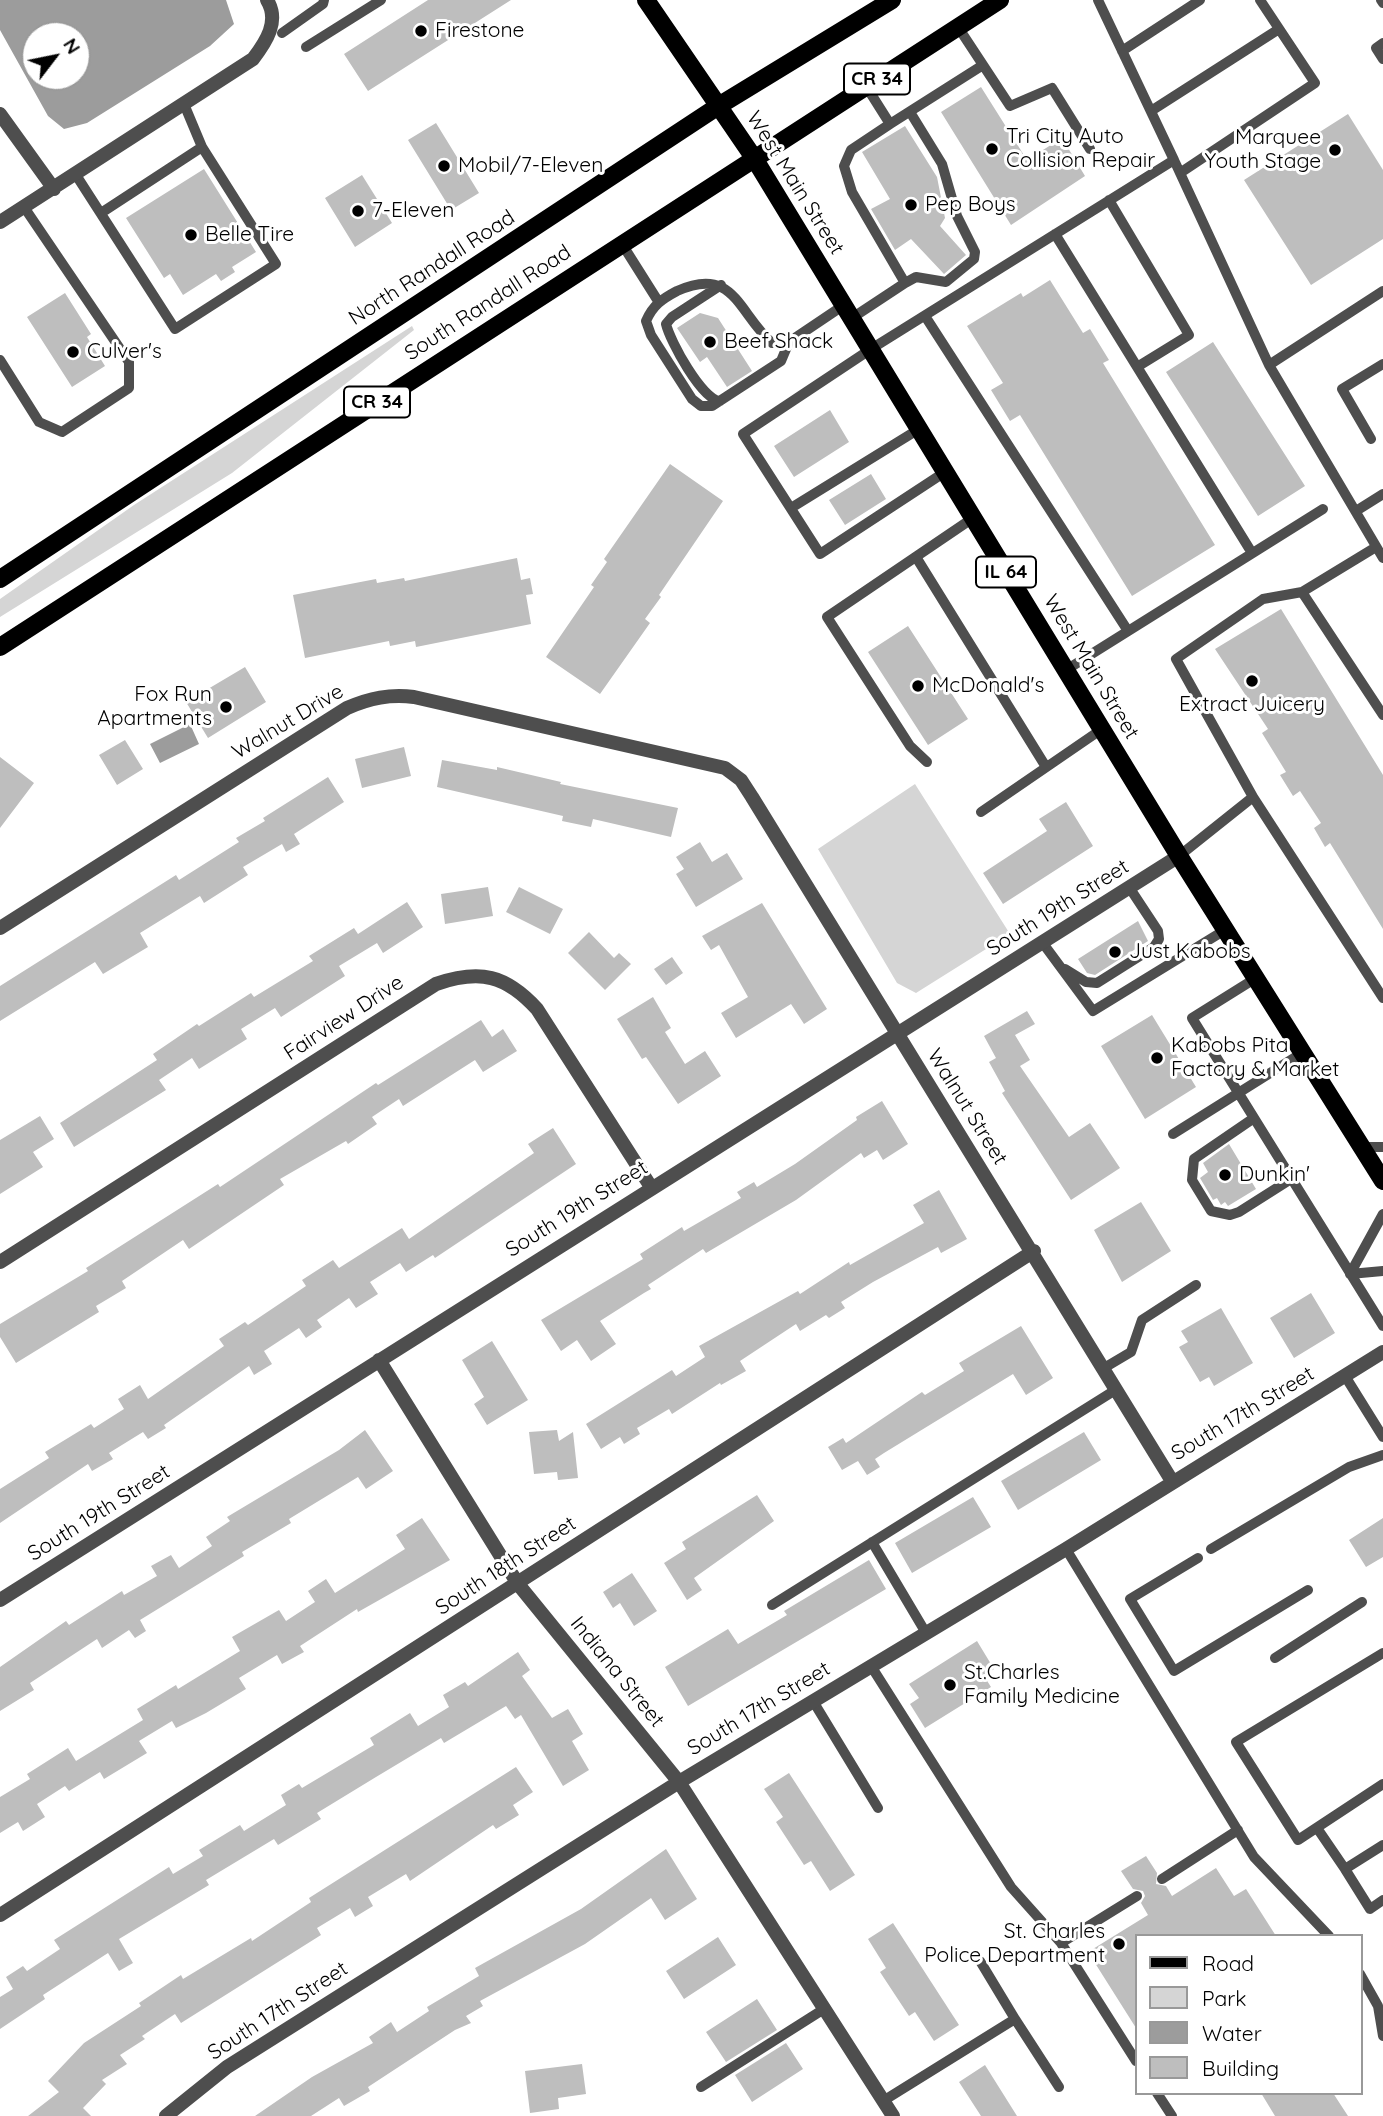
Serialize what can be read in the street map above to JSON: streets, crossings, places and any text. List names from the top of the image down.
{
  "streets": {
    "main road": [
      "CR 34",
      "West Main Street",
      "North Randall Road",
      "South Randall Road",
      "IL 64"
    ],
    "street": [
      "Walnut Drive",
      "South 19th Street",
      "Fairview Drive",
      "Walnut Street",
      "South 17th Street",
      "South 18th Street",
      "Indiana Street"
    ]
  },
  "crossings": [
    ["CR 34", "West Main Street"],
    ["CR 34", "South Randall Road"],
    ["West Main Street", "North Randall Road"],
    ["West Main Street", "South Randall Road"],
    ["West Main Street", "South 19th Street"],
    ["Walnut Drive", "Walnut Street"],
    ["South 19th Street", "Fairview Drive"],
    ["South 19th Street", "Walnut Street"],
    ["South 19th Street", "Indiana Street"],
    ["Walnut Street", "South 17th Street"],
    ["Walnut Street", "South 18th Street"],
    ["South 17th Street", "Indiana Street"],
    ["South 18th Street", "Indiana Street"]
  ],
  "places": [
    "Firestone",
    "Tri City Auto Collision Repair",
    "Marquee Youth Stage",
    "Mobil/7-Eleven",
    "Pep Boys",
    "7-Eleven",
    "Belle Tire",
    "Beef Shack",
    "Culver's",
    "Extract Juicery",
    "McDonald's",
    "Fox Run Apartments",
    "Just Kabobs",
    "Kabobs Pita Factory & Market",
    "Dunkin'",
    "St.Charles Family Medicine",
    "St. Charles Police Department"
  ],
  "legend": [
    "Road",
    "Park",
    "Water",
    "Building"
  ],
  "north": "top right"
}
